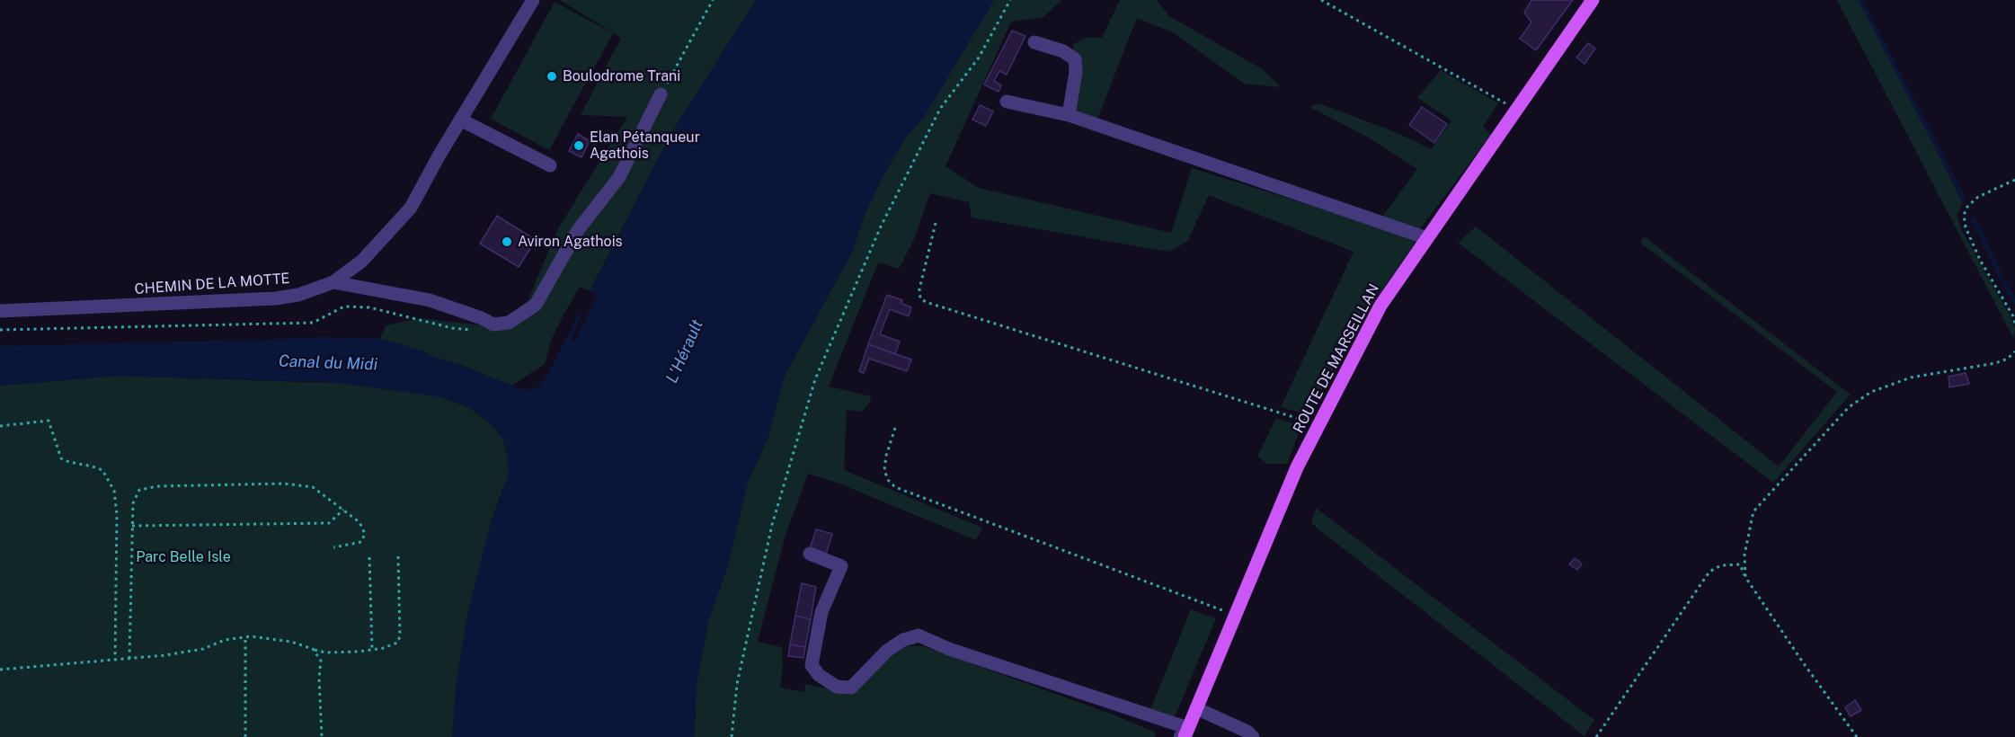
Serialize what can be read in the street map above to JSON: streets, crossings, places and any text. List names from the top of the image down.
{
  "streets": {
    "main road": ["ROUTE DE MARSEILLAN"],
    "street": ["CHEMIN DE LA MOTTE"]
  },
  "water": ["L'Hérault", "Canal du Midi"],
  "parks": ["Parc Belle Isle"],
  "places": ["Boulodrome Trani", "Elan Pétanqueur Agathois", "Aviron Agathois"]
}
